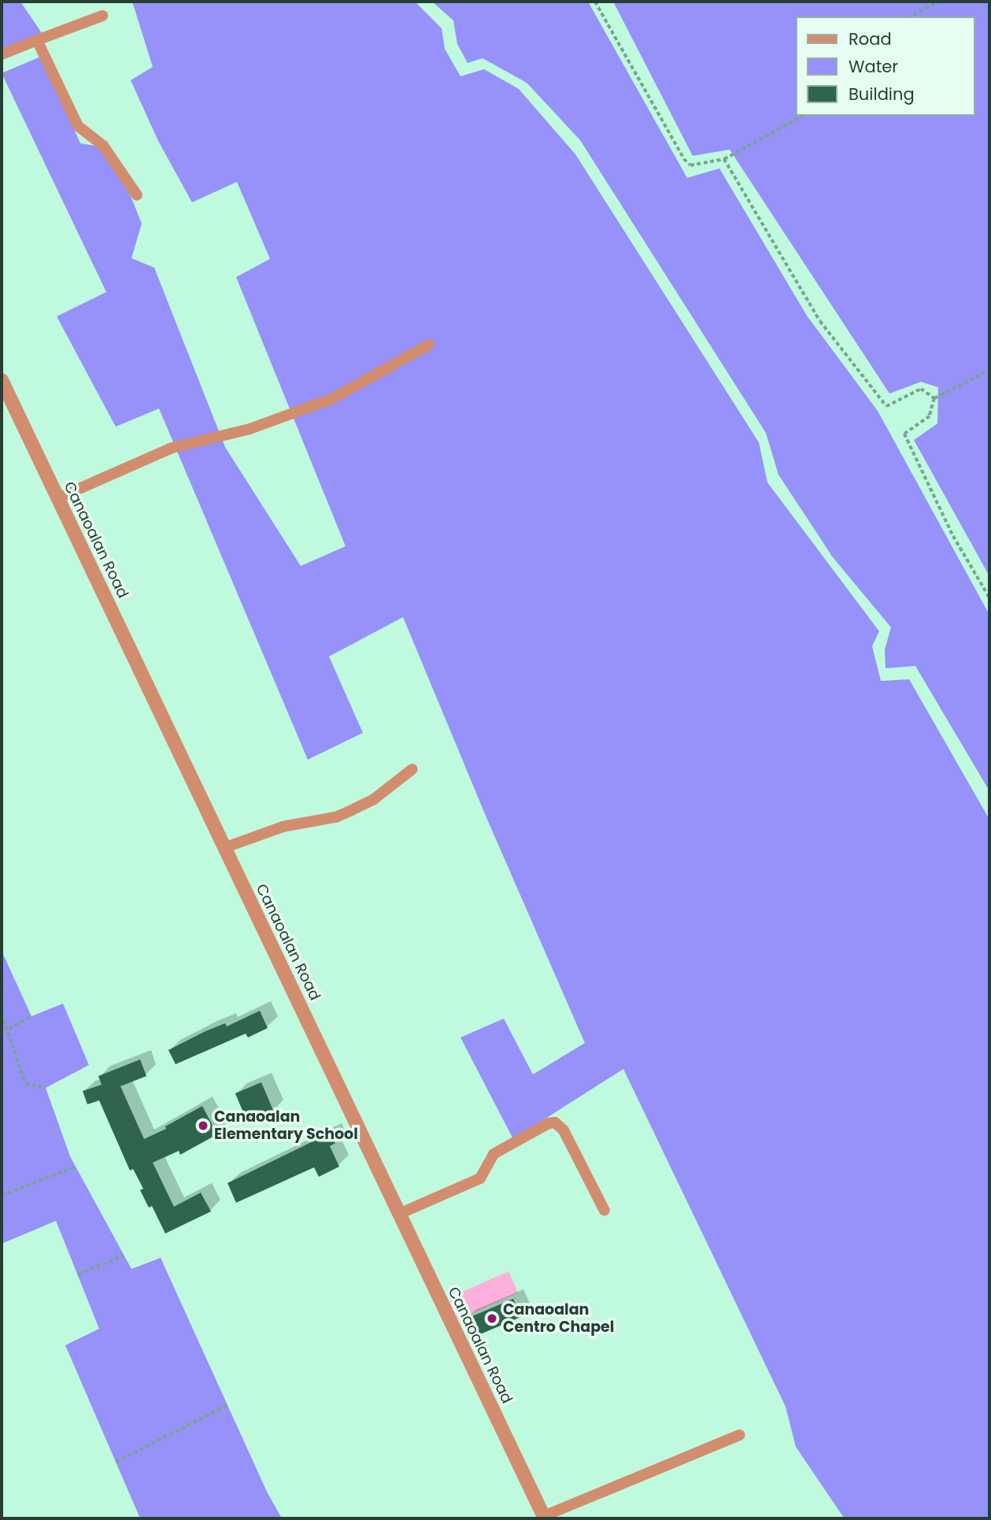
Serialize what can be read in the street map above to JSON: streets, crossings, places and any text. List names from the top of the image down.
{
  "streets": {
    "street": ["Canaoalan Road"]
  },
  "places": ["Canaoalan Elementary School", "Canaoalan Centro Chapel"],
  "legend": ["Road", "Water", "Building"]
}
